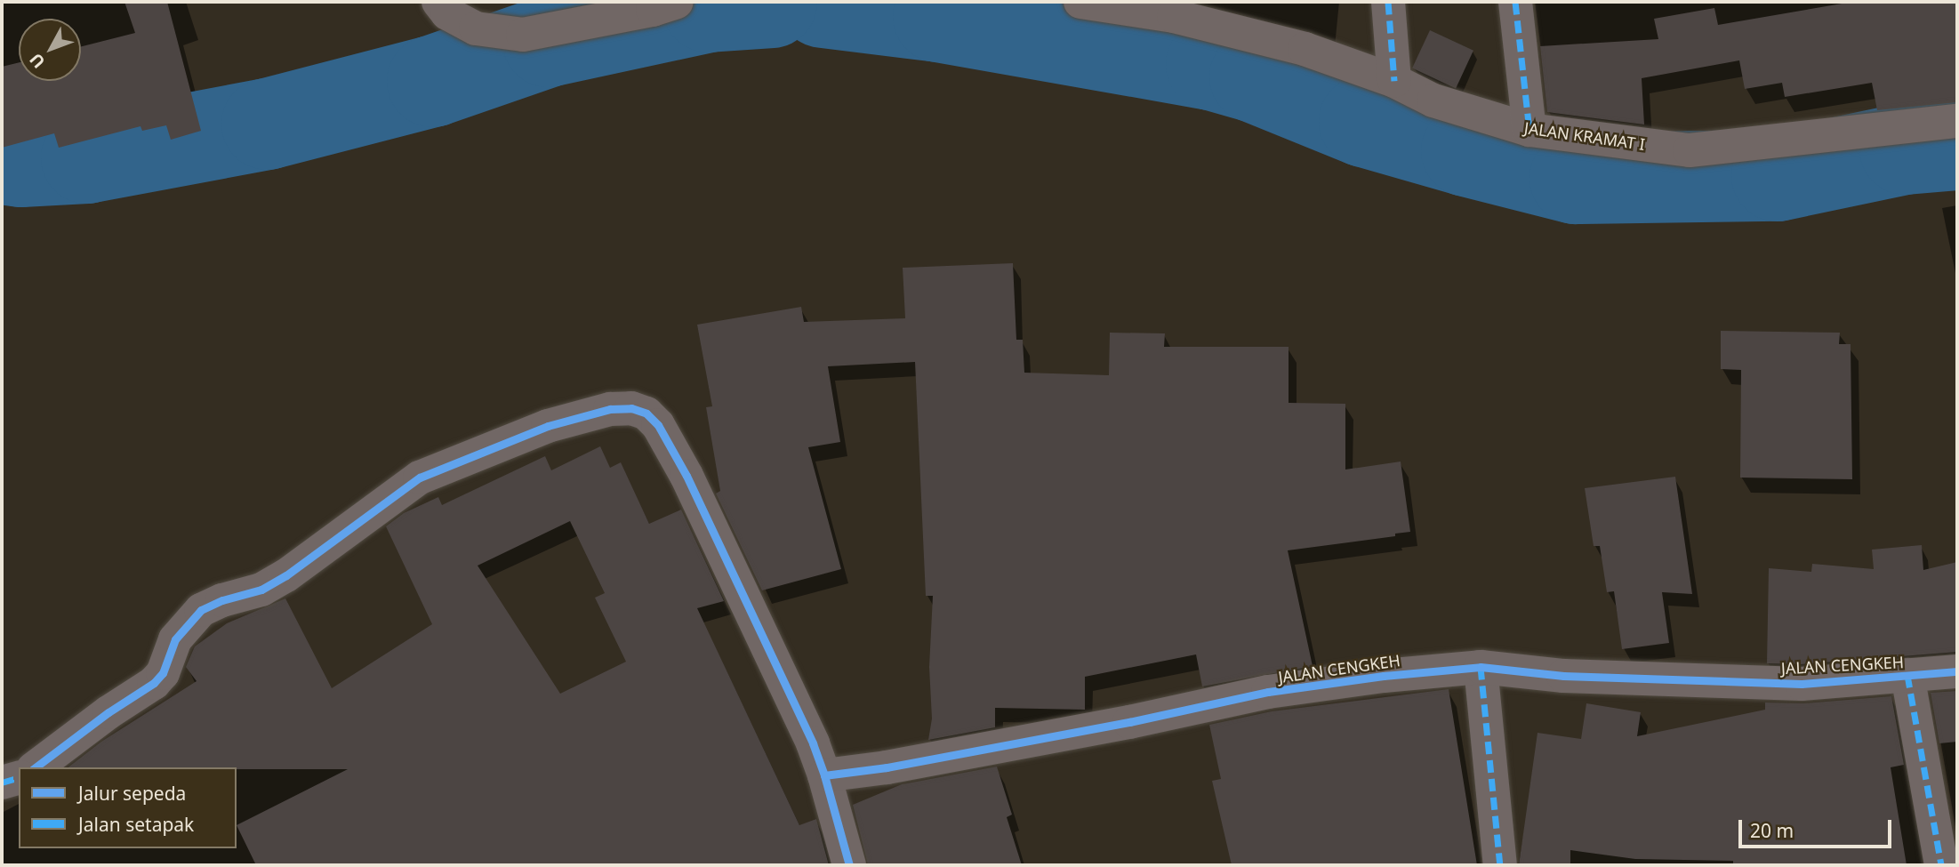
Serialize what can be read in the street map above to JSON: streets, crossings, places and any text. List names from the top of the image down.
{
  "streets": {
    "street": ["JALAN KRAMAT I", "JALAN CENGKEH"]
  },
  "legend": ["Jalur sepeda", "Jalan setapak"],
  "scale_bar": "20 m",
  "north": "bottom left"
}
